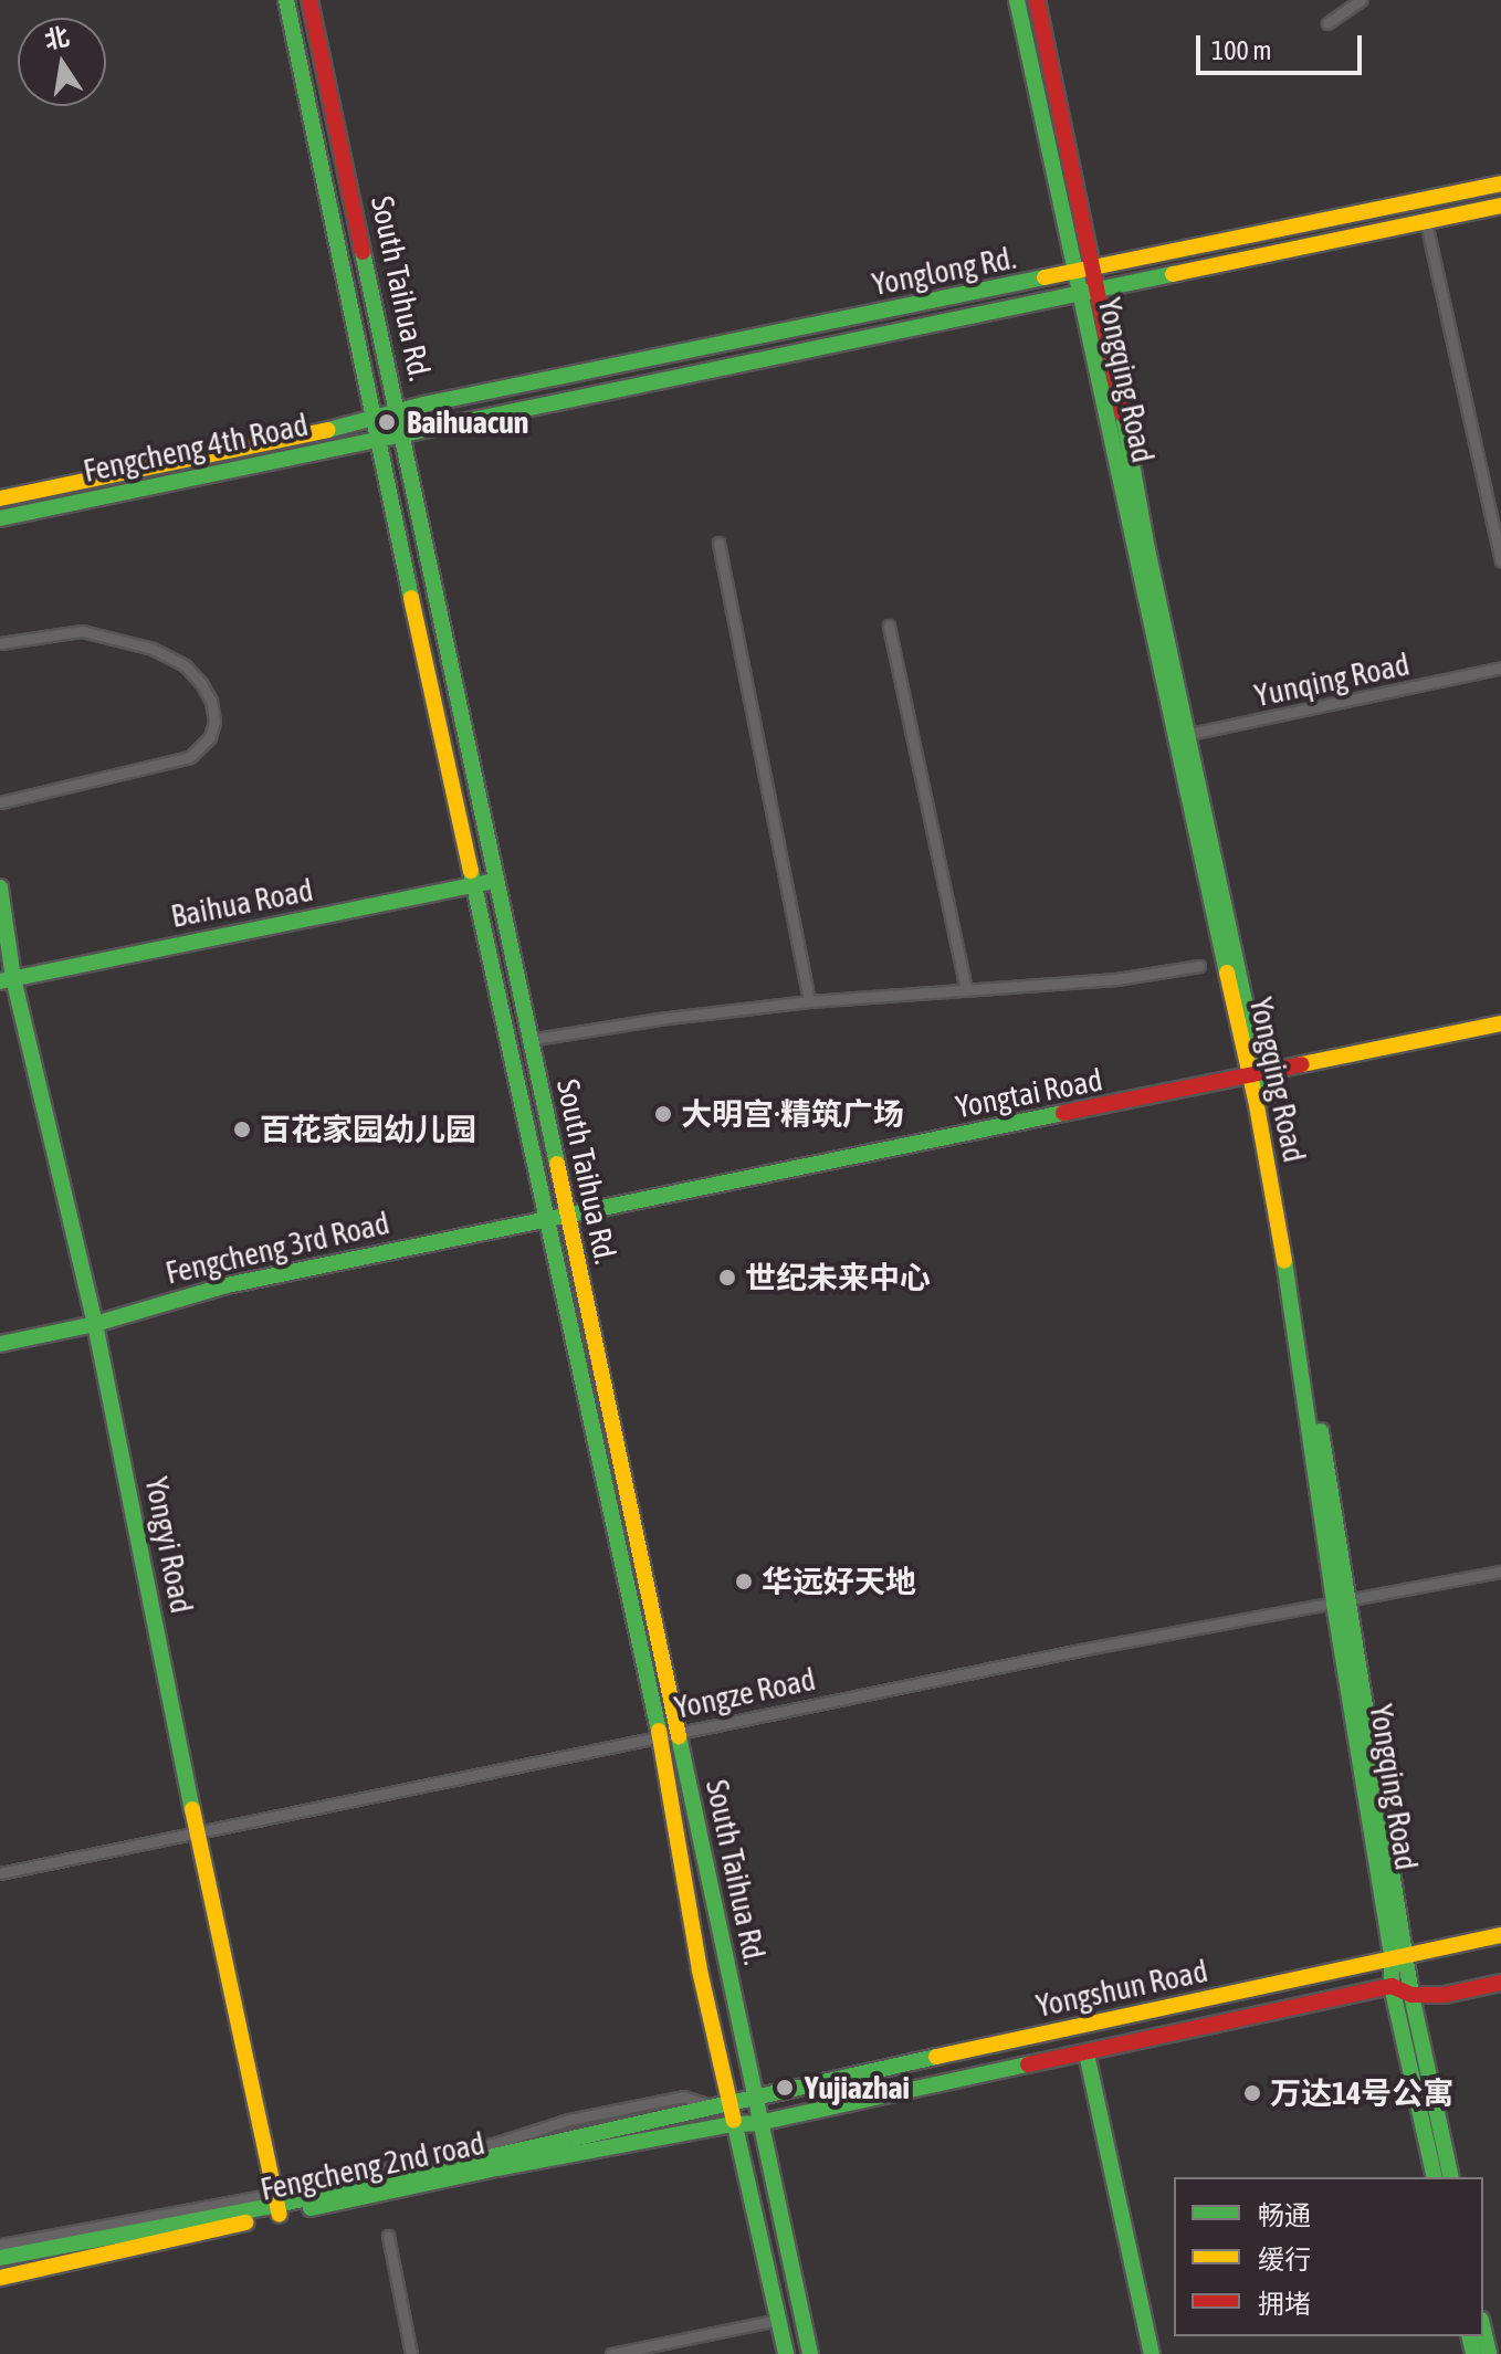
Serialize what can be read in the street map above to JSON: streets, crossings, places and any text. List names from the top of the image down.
{
  "streets": {
    "street": [
      "Yonglong Rd.",
      "South Taihua Rd.",
      "Yongqing Road",
      "Fengcheng 4th Road",
      "Yunqing Road",
      "Baihua Road",
      "Yongtai Road",
      "Fengcheng 3rd Road",
      "Yongyi Road",
      "Yongze Road",
      "Yongshun Road",
      "Fengcheng 2nd road"
    ]
  },
  "crossings": [
    ["Yonglong Rd.", "South Taihua Rd."],
    ["Yonglong Rd.", "Yongqing Road"],
    ["Yonglong Rd.", "Fengcheng 4th Road"],
    ["South Taihua Rd.", "Fengcheng 4th Road"],
    ["South Taihua Rd.", "Baihua Road"],
    ["South Taihua Rd.", "Yongtai Road"],
    ["South Taihua Rd.", "Fengcheng 3rd Road"],
    ["South Taihua Rd.", "Yongze Road"],
    ["South Taihua Rd.", "Yongshun Road"],
    ["South Taihua Rd.", "Fengcheng 2nd road"],
    ["Yongqing Road", "Yunqing Road"],
    ["Yongqing Road", "Yongtai Road"],
    ["Yongqing Road", "Yongze Road"],
    ["Yongqing Road", "Yongshun Road"],
    ["Baihua Road", "Yongyi Road"],
    ["Yongtai Road", "Fengcheng 3rd Road"],
    ["Fengcheng 3rd Road", "Yongyi Road"],
    ["Yongyi Road", "Yongze Road"],
    ["Yongyi Road", "Fengcheng 2nd road"],
    ["Yongshun Road", "Fengcheng 2nd road"]
  ],
  "places": [
    "Baihuacun",
    "大明宫·精筑广场",
    "百花家园幼儿园",
    "世纪未来中心",
    "华远好天地",
    "Yujiazhai",
    "万达14号公寓"
  ],
  "legend": ["畅通", "缓行", "拥堵"],
  "scale_bar": "100 m",
  "north": "top"
}
